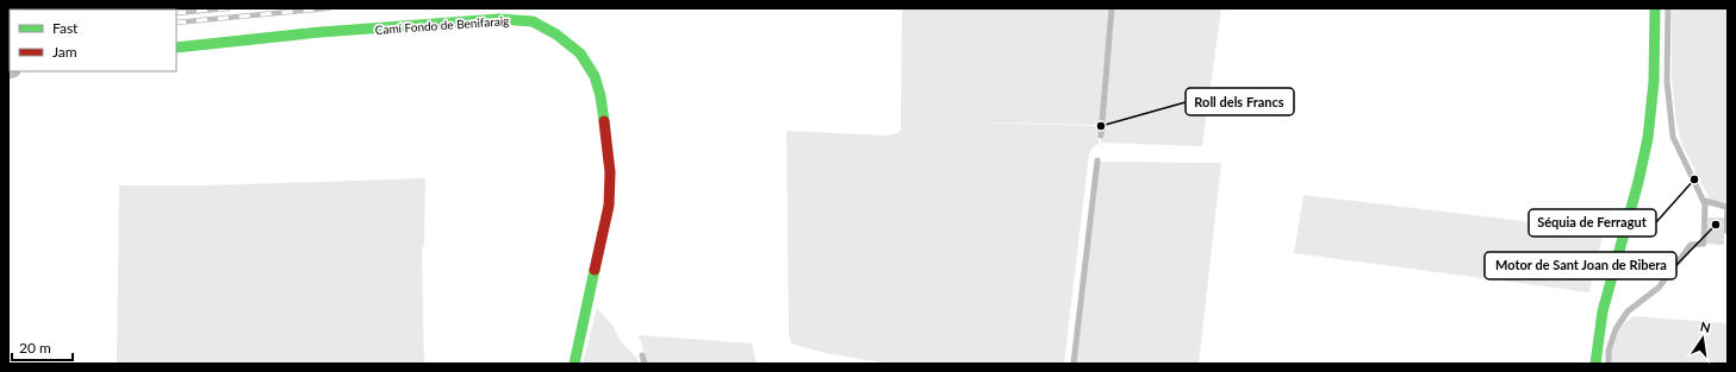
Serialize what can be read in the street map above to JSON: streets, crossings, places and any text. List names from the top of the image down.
{
  "streets": {
    "street": ["Camí Fondo de Benifaraig"]
  },
  "places": ["Roll dels Francs", "Séquia de Ferragut", "Motor de Sant Joan de Ribera"],
  "legend": ["Fast", "Jam"],
  "scale_bar": "20 m",
  "north": "top"
}
